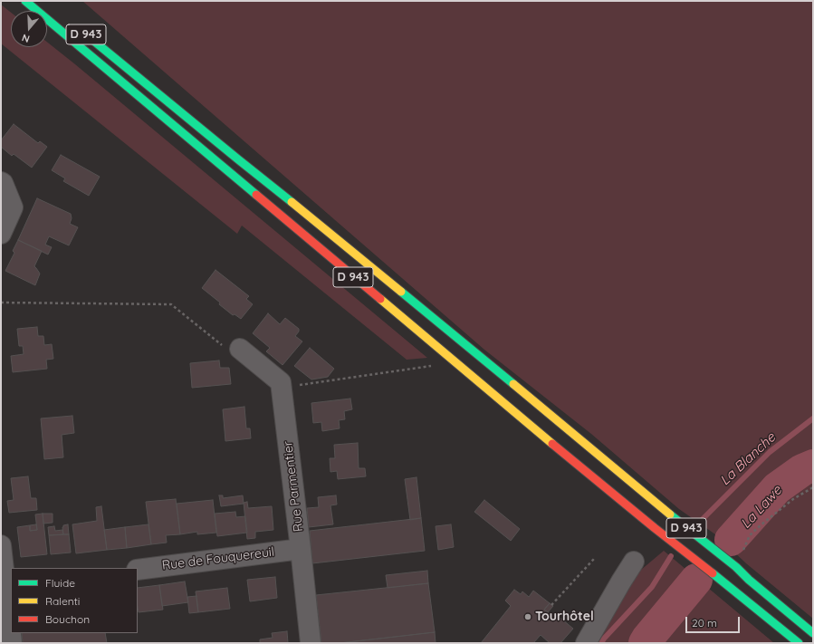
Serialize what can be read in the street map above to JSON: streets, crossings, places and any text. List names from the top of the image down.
{
  "streets": {
    "main road": ["D 943"],
    "street": ["Rue Parmentier", "Rue de Fouquereuil"]
  },
  "crossings": [
    ["Rue Parmentier", "Rue de Fouquereuil"]
  ],
  "water": ["La Blanche", "La Lawe"],
  "places": ["Tourhôtel"],
  "legend": ["Fluide", "Ralenti", "Bouchon"],
  "scale_bar": "20 m",
  "north": "bottom"
}
